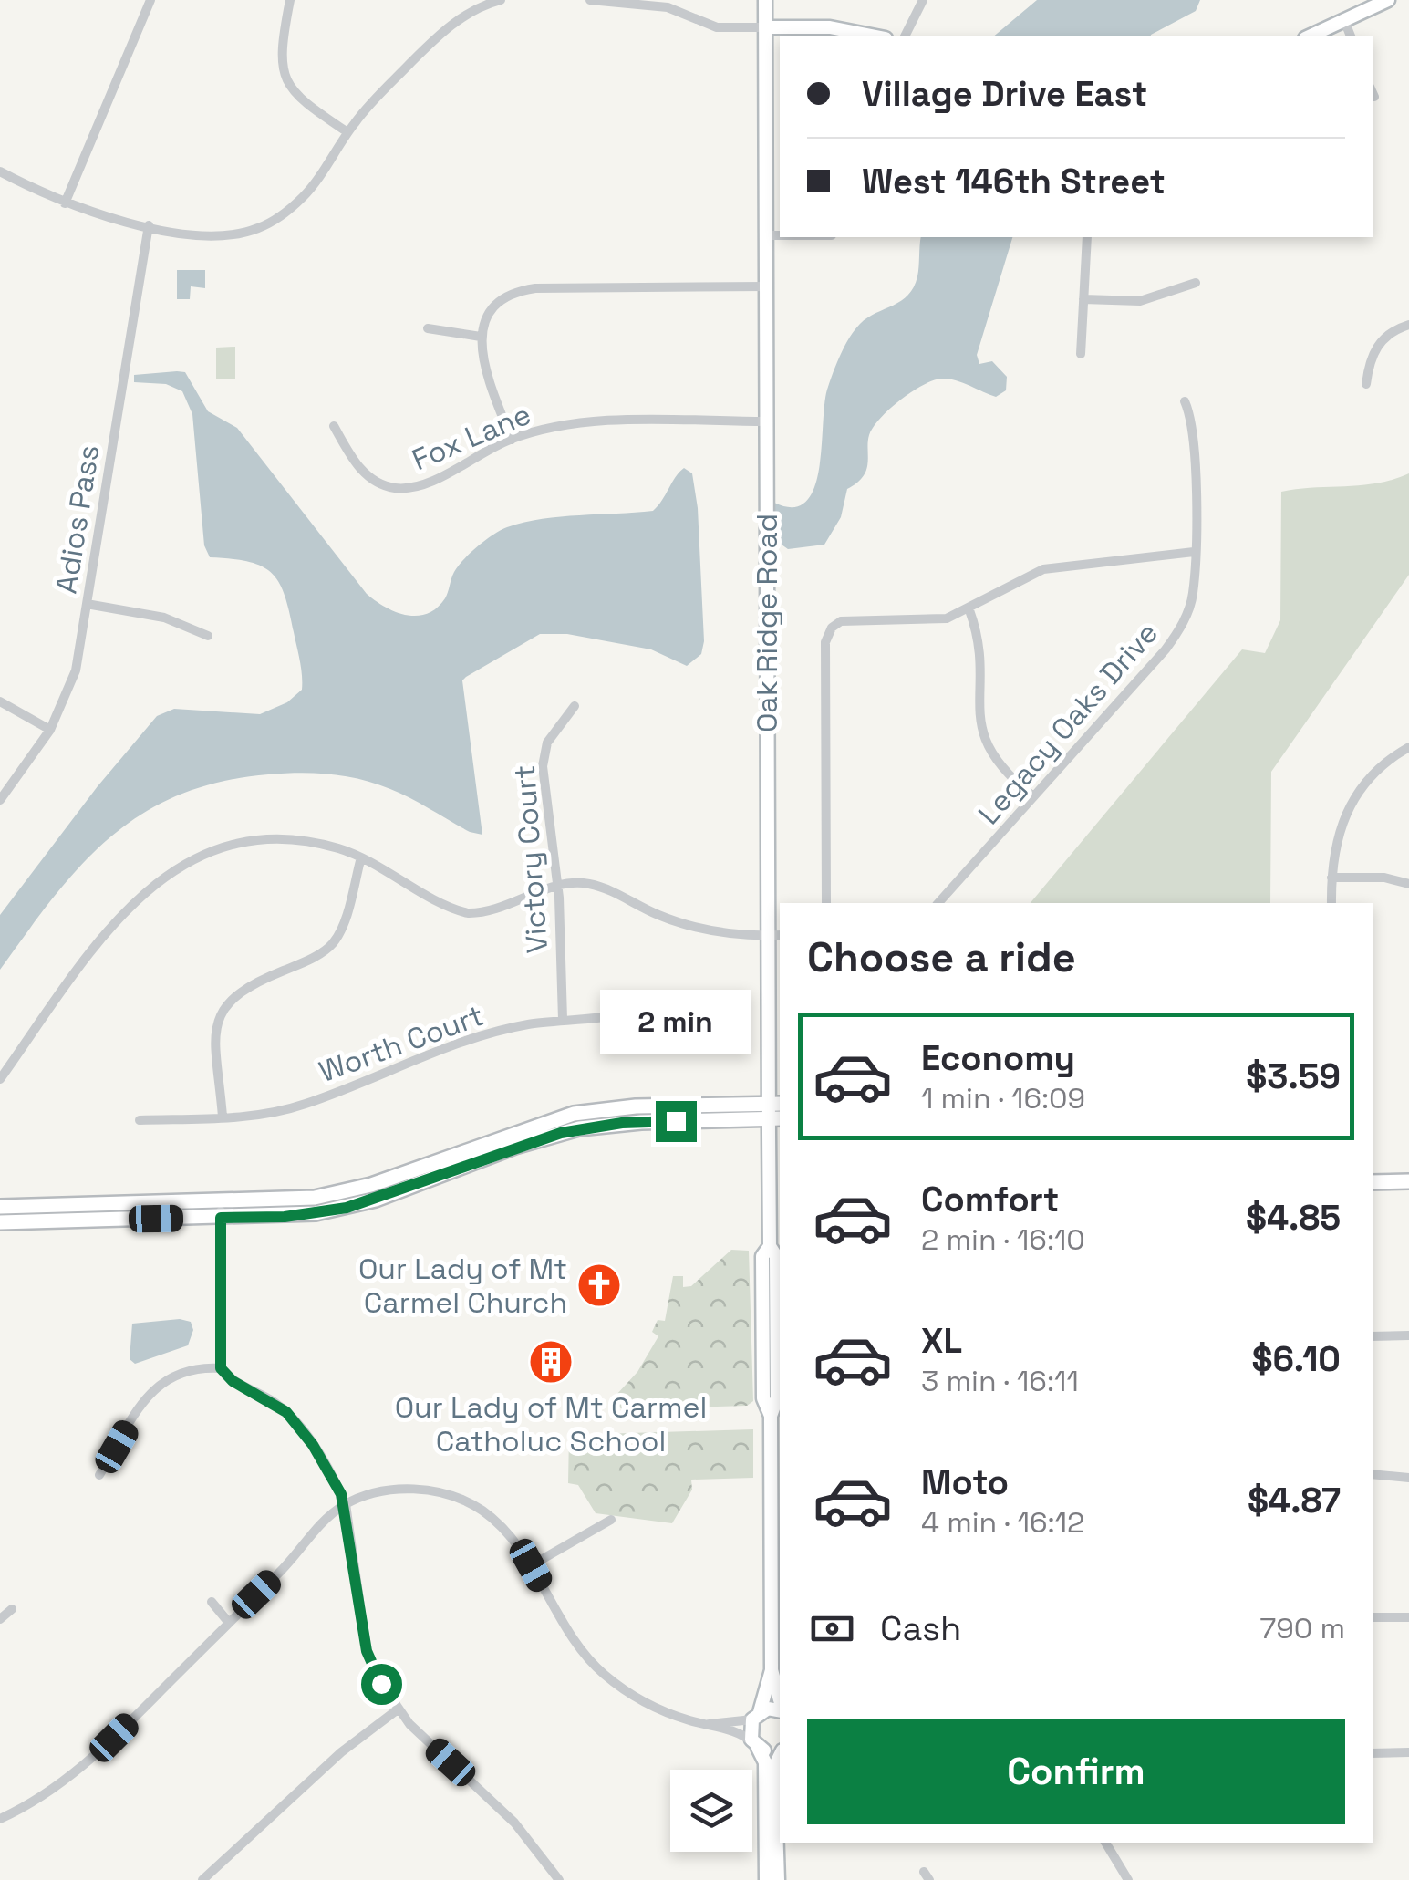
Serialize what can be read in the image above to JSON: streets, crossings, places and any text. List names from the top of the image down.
{
  "streets": {
    "street": [
      "Fox Lane",
      "Adios Pass",
      "Oak Ridge Road",
      "Legacy Oaks Drive",
      "Victory Court",
      "Worth Court"
    ]
  },
  "crossings": [
    ["Fox Lane", "Oak Ridge Road"],
    ["Victory Court", "Worth Court"]
  ],
  "places": {
    "church": ["Our Lady of Mt Carmel Church"],
    "building": ["Our Lady of Mt Carmel Catholuc School"]
  },
  "page": {
    "banner": ["Village Drive East", "West 146th Street"],
    "heading": "Choose a ride",
    "bubble": "2 min",
    "list": [
      {
        "name": "Economy",
        "note": "1 min · 16:09",
        "value": "$3.59"
      },
      {
        "name": "Comfort",
        "note": "2 min · 16:10",
        "value": "$4.85"
      },
      {
        "name": "XL",
        "note": "3 min · 16:11",
        "value": "$6.10"
      },
      {
        "name": "Moto",
        "note": "4 min · 16:12",
        "value": "$4.87"
      }
    ],
    "pay": ["Cash", "790 m"],
    "buttons": "Confirm"
  }
}
